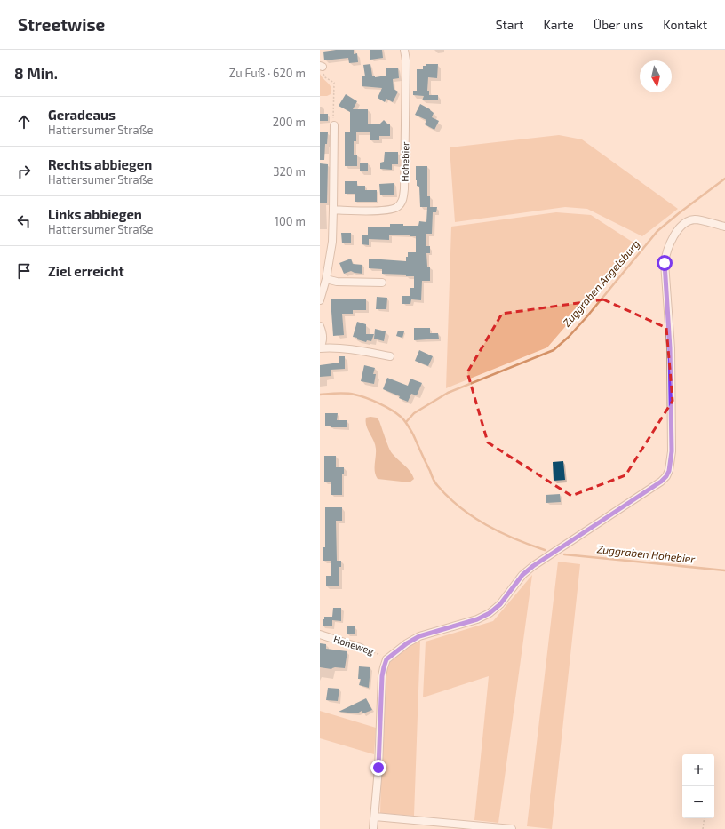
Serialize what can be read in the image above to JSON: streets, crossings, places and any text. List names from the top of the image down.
{
  "streets": {
    "street": ["Hohebier", "Hoheweg"]
  },
  "water": ["Zuggraben Angelsburg", "Zuggraben Hohebier"],
  "north": "bottom",
  "page": {
    "header": "Streetwise",
    "nav": [
      "Start",
      "Karte",
      "Über uns",
      "Kontakt"
    ],
    "heading": ["8 Min.", "Zu Fuß · 620 m"],
    "list": [
      ["Geradeaus", "Hattersumer Straße", "200 m"],
      ["Rechts abbiegen", "Hattersumer Straße", "320 m"],
      ["Links abbiegen", "Hattersumer Straße", "100 m"],
      "Ziel erreicht"
    ],
    "map_buttons": ["+", "−"]
  }
}
